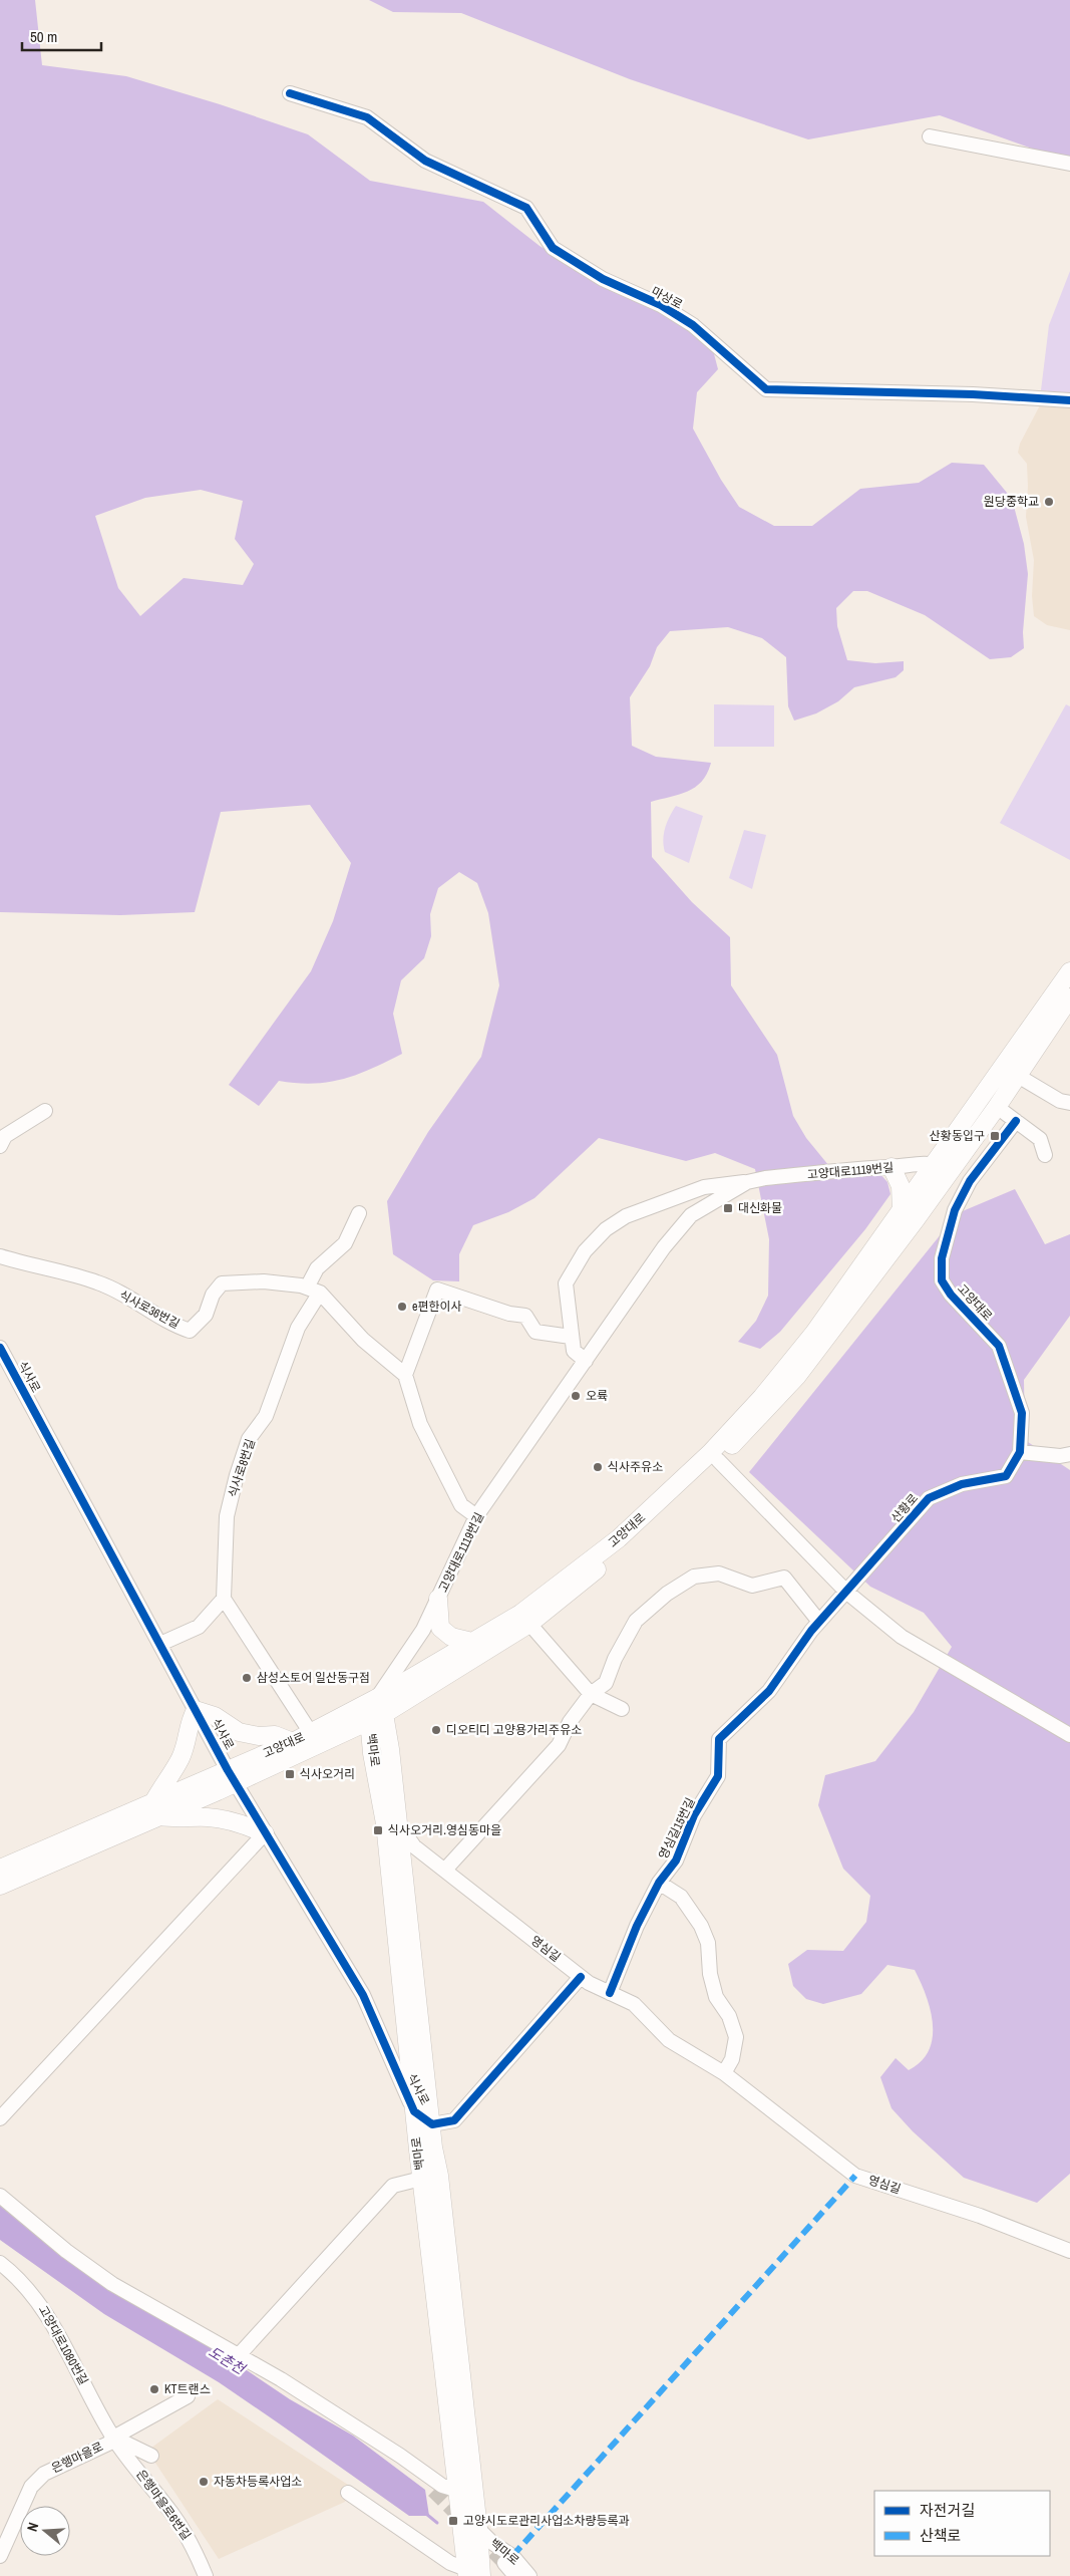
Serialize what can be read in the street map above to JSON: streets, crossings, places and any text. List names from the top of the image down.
{
  "streets": {
    "main road": ["고양대로", "백마로"],
    "street": [
      "마상로",
      "고양대로1119번길",
      "식사로36번길",
      "식사로",
      "식사로8번길",
      "산황로",
      "영심길15번길",
      "영심길",
      "고양대로1080번길",
      "은행마을로",
      "은행마을로6번길"
    ]
  },
  "crossings": [
    ["고양대로1119번길", "고양대로"],
    ["고양대로1119번길", "백마로"],
    ["고양대로", "식사로"],
    ["고양대로", "산황로"],
    ["고양대로", "백마로"],
    ["식사로36번길", "식사로8번길"],
    ["식사로", "백마로"],
    ["산황로", "영심길15번길"],
    ["백마로", "영심길"],
    ["영심길15번길", "영심길"],
    ["고양대로1080번길", "은행마을로"],
    ["고양대로1080번길", "은행마을로6번길"],
    ["은행마을로", "은행마을로6번길"]
  ],
  "water": ["도촌천"],
  "places": {
    "other": [
      "원당중학교",
      "e편한이사",
      "오륙",
      "식사주유소",
      "삼성스토어 일산동구점",
      "디오티디 고양용가리주유소",
      "KT트랜스",
      "자동차등록사업소"
    ],
    "transit": [
      "산황동입구",
      "대신화물",
      "식사오거리",
      "식사오거리.영심동마을",
      "고양시도로관리사업소차량등록과"
    ]
  },
  "legend": ["자전거길", "산책로"],
  "scale_bar": "50 m",
  "north": "left"
}
